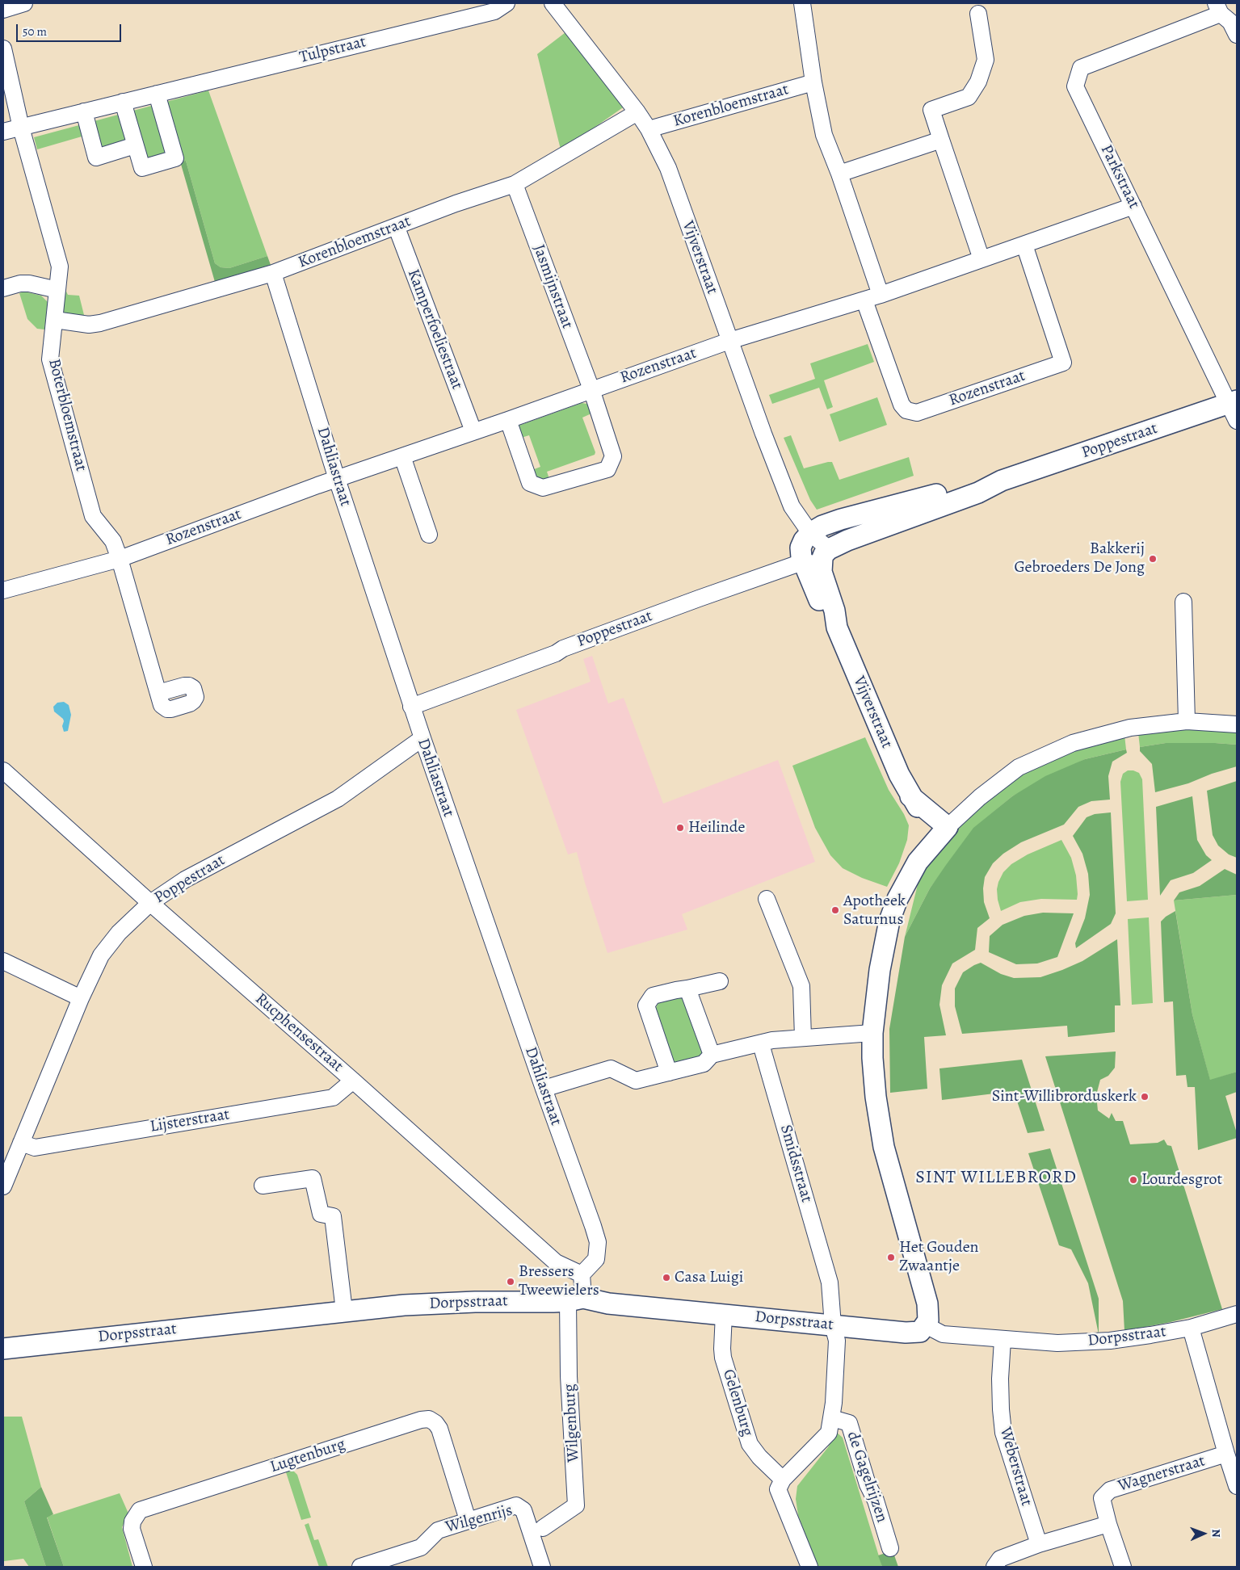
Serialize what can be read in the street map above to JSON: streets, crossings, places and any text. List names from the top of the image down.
{
  "streets": {
    "street": [
      "Tulpstraat",
      "Korenbloemstraat",
      "Parkstraat",
      "Vijverstraat",
      "Jasmijnstraat",
      "Kamperfoeliestraat",
      "Rozenstraat",
      "Boterbloemstraat",
      "Poppestraat",
      "Dahliastraat",
      "Rucphensestraat",
      "Lijsterstraat",
      "Smidsstraat",
      "Dorpsstraat",
      "Gelenburg",
      "Wilgenburg",
      "Lugtenburg",
      "Weberstraat",
      "Wagnerstraat",
      "de Gagelrijzen",
      "Wilgenrijs"
    ]
  },
  "crossings": [
    ["Tulpstraat", "Boterbloemstraat"],
    ["Korenbloemstraat", "Vijverstraat"],
    ["Korenbloemstraat", "Jasmijnstraat"],
    ["Korenbloemstraat", "Kamperfoeliestraat"],
    ["Korenbloemstraat", "Boterbloemstraat"],
    ["Korenbloemstraat", "Dahliastraat"],
    ["Parkstraat", "Rozenstraat"],
    ["Parkstraat", "Poppestraat"],
    ["Vijverstraat", "Rozenstraat"],
    ["Vijverstraat", "Poppestraat"],
    ["Jasmijnstraat", "Rozenstraat"],
    ["Kamperfoeliestraat", "Rozenstraat"],
    ["Rozenstraat", "Boterbloemstraat"],
    ["Rozenstraat", "Dahliastraat"],
    ["Poppestraat", "Dahliastraat"],
    ["Poppestraat", "Rucphensestraat"],
    ["Poppestraat", "Lijsterstraat"],
    ["Dahliastraat", "Rucphensestraat"],
    ["Rucphensestraat", "Lijsterstraat"],
    ["Smidsstraat", "Dorpsstraat"],
    ["Smidsstraat", "de Gagelrijzen"],
    ["Dorpsstraat", "Gelenburg"],
    ["Dorpsstraat", "Wilgenburg"],
    ["Dorpsstraat", "Weberstraat"],
    ["Dorpsstraat", "de Gagelrijzen"],
    ["Gelenburg", "de Gagelrijzen"],
    ["Lugtenburg", "Wilgenrijs"]
  ],
  "districts": ["SINT WILLEBRORD"],
  "places": [
    "Bakkerij Gebroeders De Jong",
    "Heilinde",
    "Apotheek Saturnus",
    "Sint-Willibrorduskerk",
    "Lourdesgrot",
    "Het Gouden Zwaantje",
    "Casa Luigi",
    "Bressers Tweewielers"
  ],
  "scale_bar": "50 m",
  "north": "right"
}
